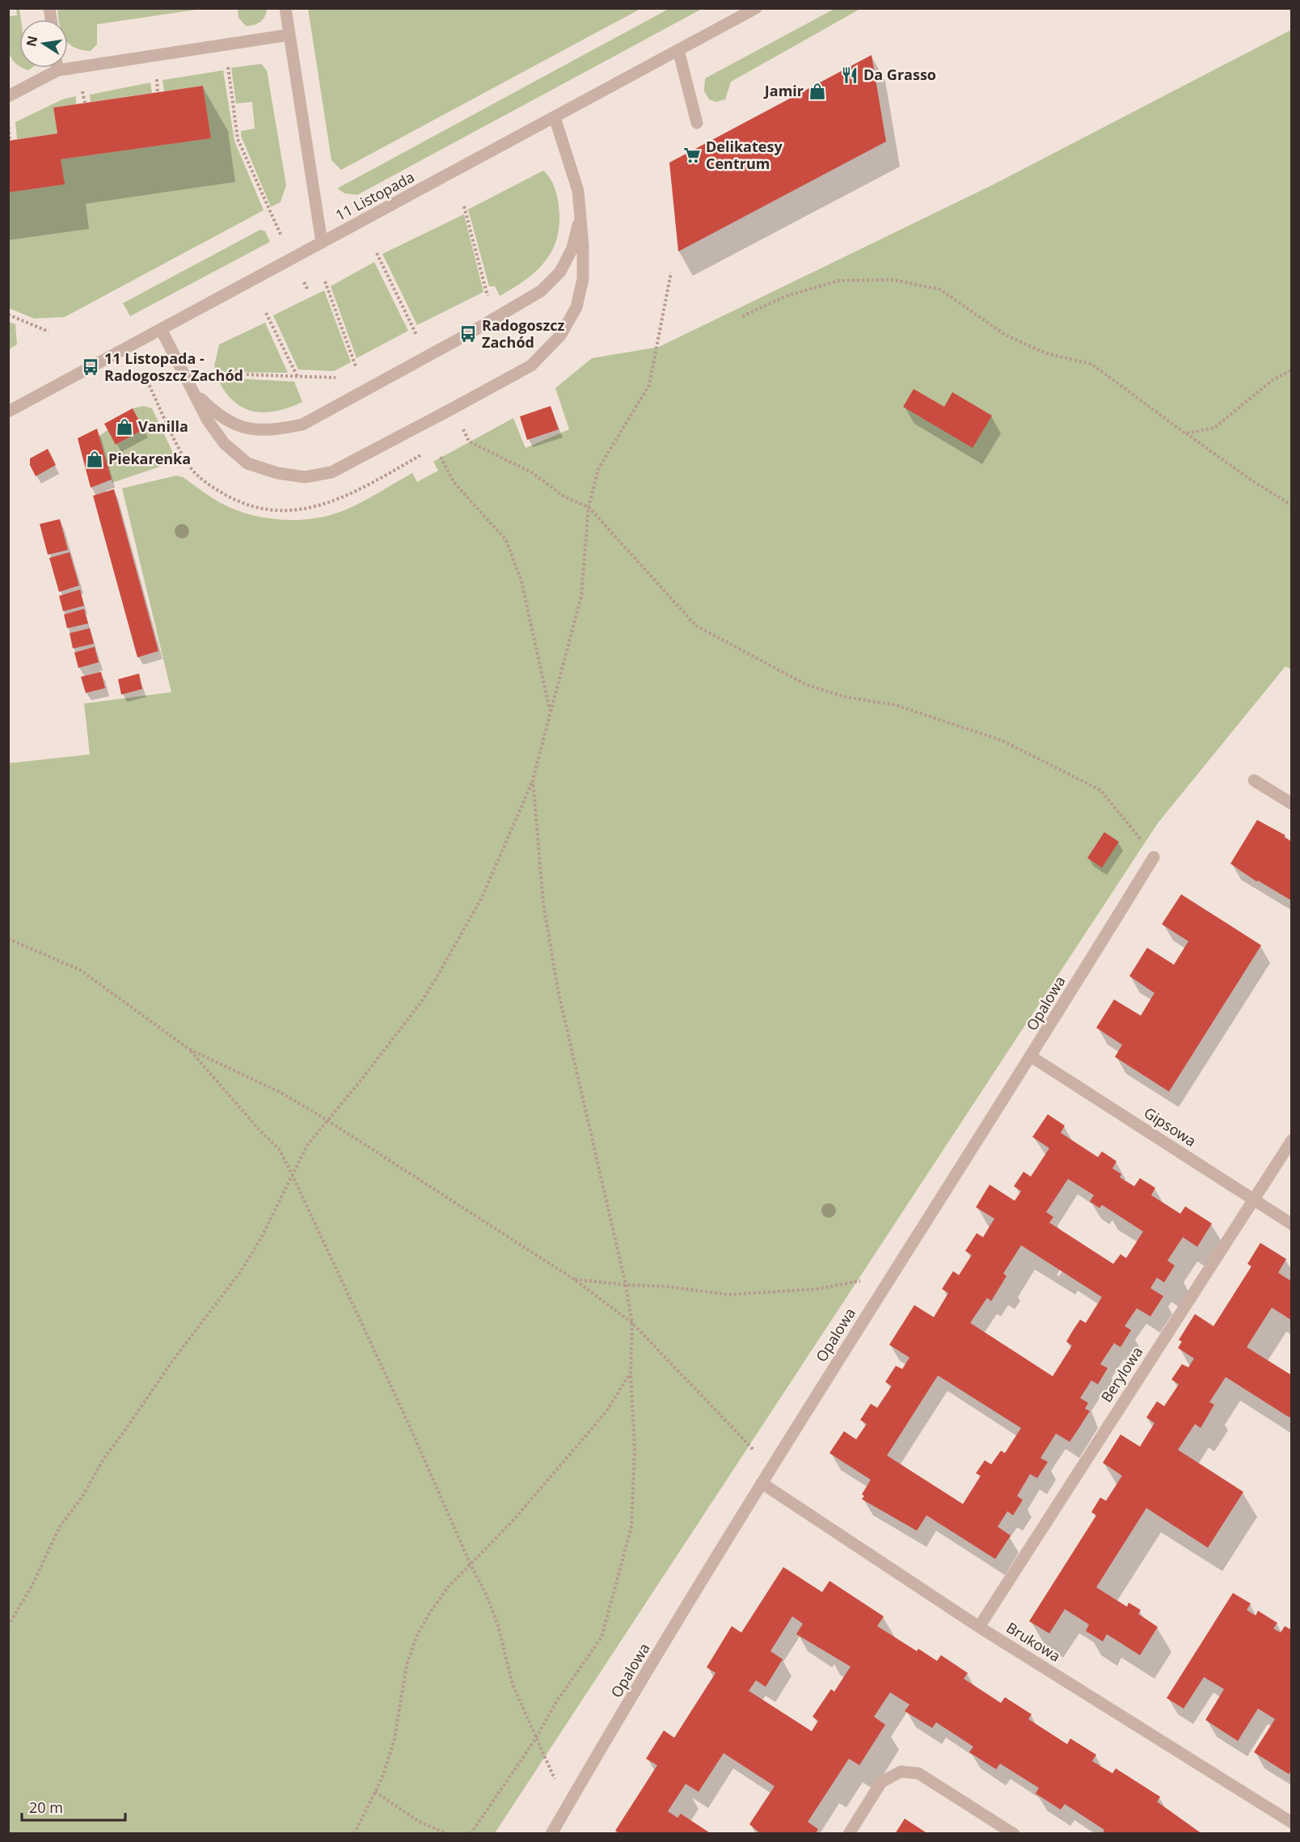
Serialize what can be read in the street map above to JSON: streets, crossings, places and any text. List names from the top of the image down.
{
  "streets": {
    "street": [
      "11 Listopada",
      "Opalowa",
      "Gipsowa",
      "Berylowa",
      "Brukowa"
    ]
  },
  "crossings": [
    ["Opalowa", "Gipsowa"],
    ["Opalowa", "Brukowa"],
    ["Gipsowa", "Berylowa"],
    ["Berylowa", "Brukowa"]
  ],
  "places": {
    "restaurant": ["Da Grasso"],
    "shop": ["Jamir", "Vanilla", "Piekarenka"],
    "supermarket": ["Delikatesy Centrum"],
    "bus stop": ["Radogoszcz Zachód", "11 Listopada - Radogoszcz Zachód"]
  },
  "scale_bar": "20 m",
  "north": "left"
}
